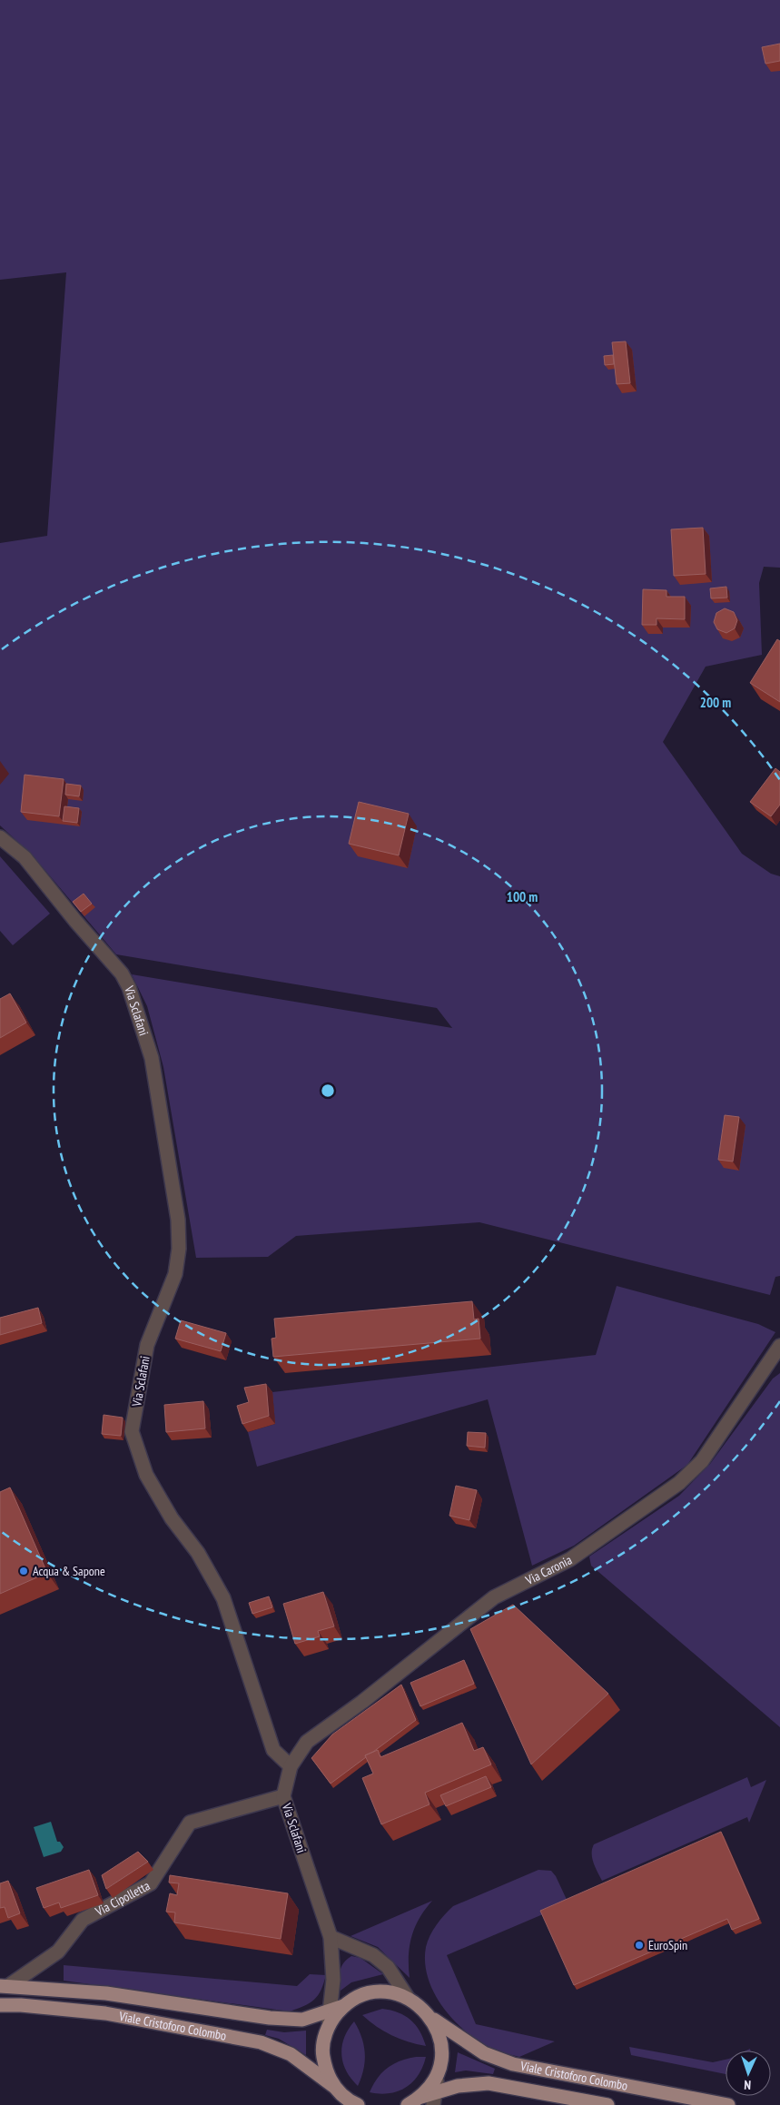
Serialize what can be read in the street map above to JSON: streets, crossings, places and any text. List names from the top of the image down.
{
  "streets": {
    "main road": ["Viale Cristoforo Colombo"],
    "street": ["Via Sclafani", "Via Caronia", "Via Cipolletta"]
  },
  "crossings": [
    ["Via Sclafani", "Via Caronia"],
    ["Via Sclafani", "Via Cipolletta"],
    ["Via Sclafani", "Viale Cristoforo Colombo"],
    ["Via Cipolletta", "Viale Cristoforo Colombo"]
  ],
  "places": ["Acqua & Sapone", "EuroSpin"],
  "north": "bottom",
  "rings": ["200 m", "100 m"]
}
